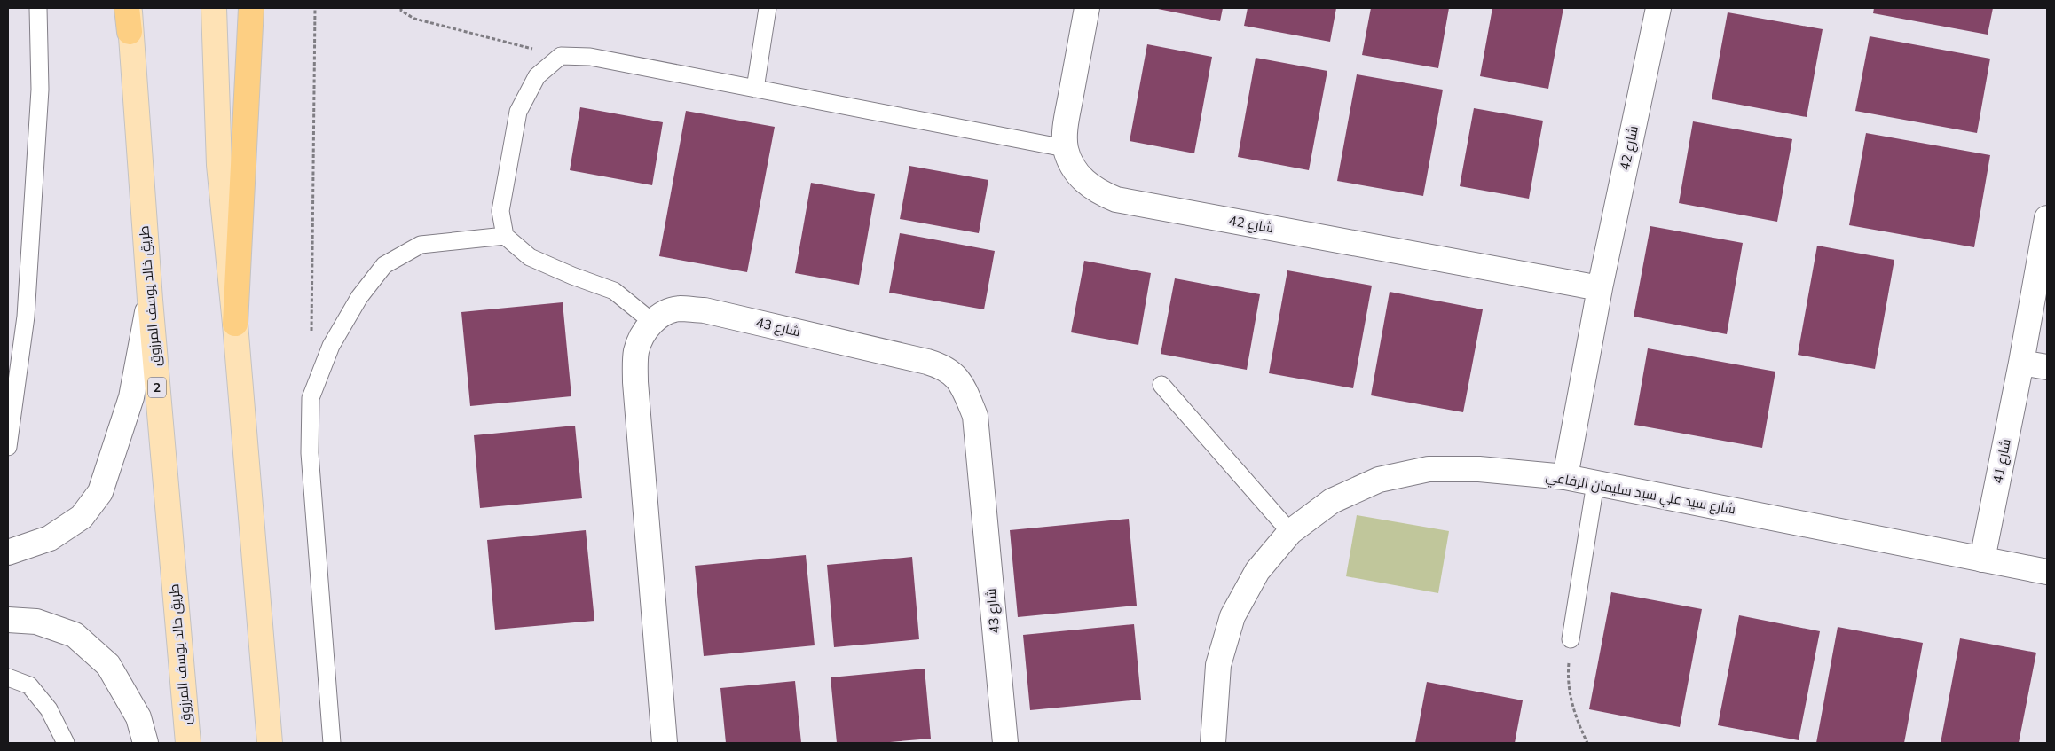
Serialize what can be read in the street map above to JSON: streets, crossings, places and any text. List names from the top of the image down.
{
  "streets": {
    "main road": ["طريق خالد يوسف المرزوق", "2"],
    "street": [
      "شارع 42",
      "شارع 43",
      "شارع 41",
      "شارع سيد علي سيد سليمان الرفاعي"
    ]
  },
  "crossings": [
    ["شارع 42", "شارع سيد علي سيد سليمان الرفاعي"],
    ["شارع 41", "شارع سيد علي سيد سليمان الرفاعي"]
  ]
}
